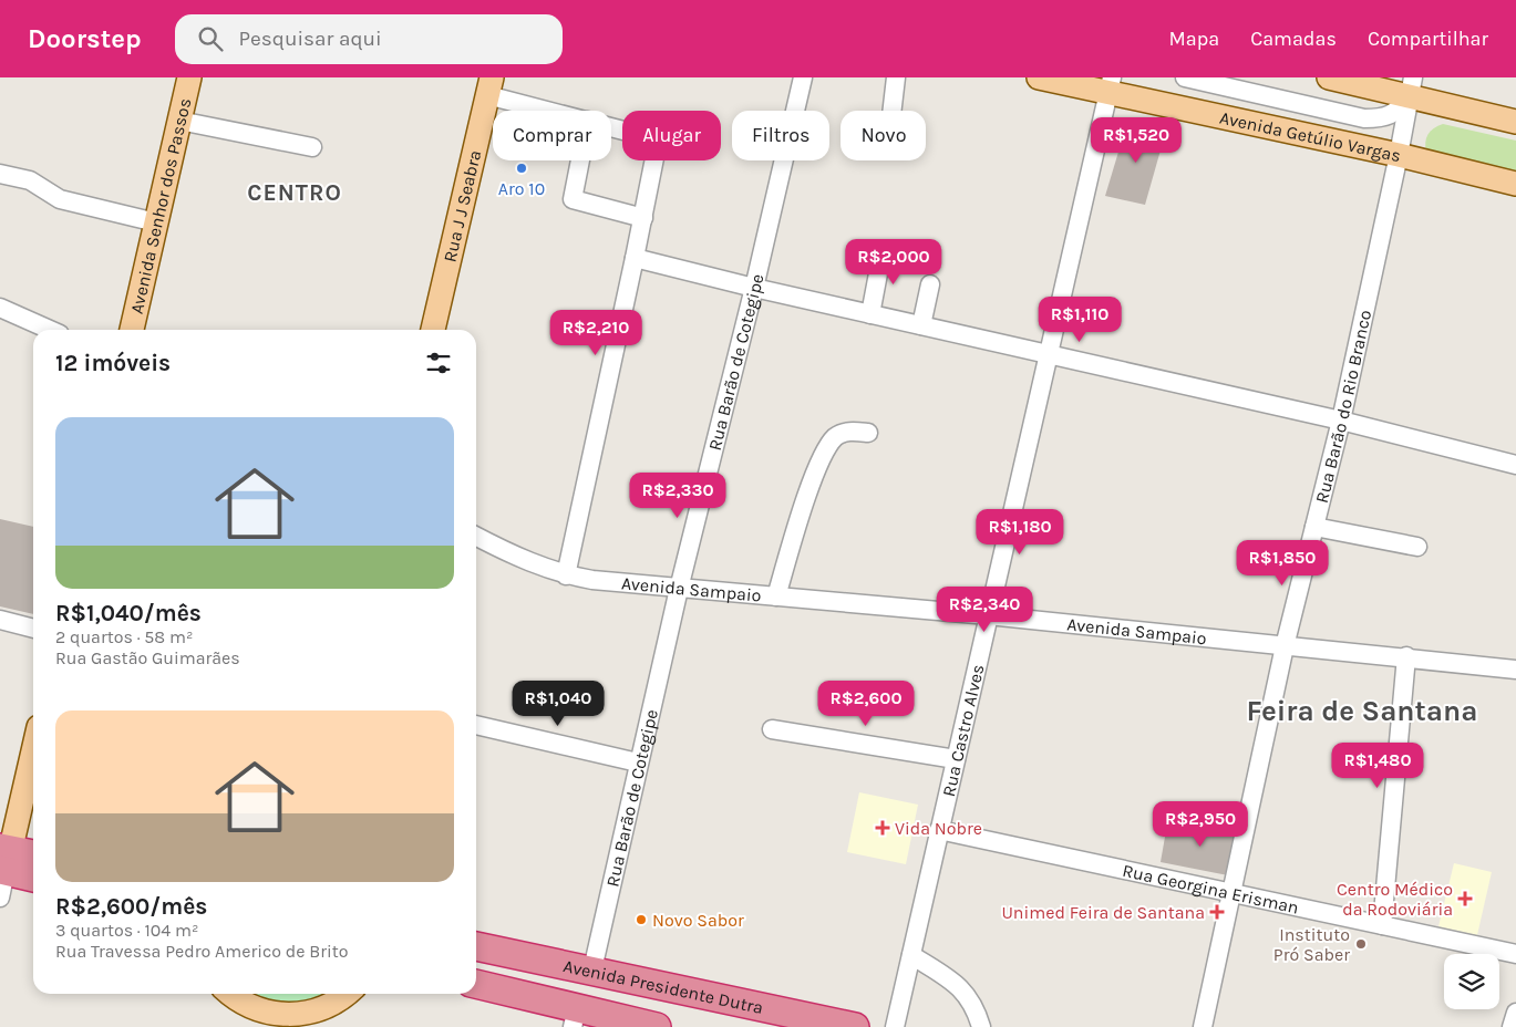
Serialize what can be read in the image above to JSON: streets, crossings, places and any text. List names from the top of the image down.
{
  "streets": {
    "highway": ["Avenida Presidente Dutra"],
    "main road": ["Avenida Getúlio Vargas", "Avenida Senhor dos Passos", "Rua J J Seabra"],
    "street": [
      "Rua Barão de Cotegipe",
      "Rua Barão do Rio Branco",
      "Avenida Sampaio",
      "Rua Castro Alves",
      "Rua Georgina Erisman"
    ]
  },
  "crossings": [
    ["Avenida Getúlio Vargas", "Rua Barão do Rio Branco"],
    ["Avenida Getúlio Vargas", "Rua Castro Alves"],
    ["Rua Barão de Cotegipe", "Avenida Sampaio"],
    ["Rua Barão de Cotegipe", "Avenida Presidente Dutra"],
    ["Rua Barão do Rio Branco", "Avenida Sampaio"],
    ["Rua Barão do Rio Branco", "Rua Georgina Erisman"],
    ["Avenida Sampaio", "Rua Castro Alves"],
    ["Rua Castro Alves", "Rua Georgina Erisman"]
  ],
  "districts": ["CENTRO", "Feira de Santana"],
  "places": {
    "other": ["Aro 10", "Novo Sabor", "Instituto Pró Saber"],
    "health": ["Vida Nobre", "Centro Médico da Rodoviária", "Unimed Feira de Santana"]
  },
  "page": {
    "header": "Doorstep",
    "search": "Pesquisar aqui",
    "nav": ["Mapa", "Camadas", "Compartilhar"],
    "chip": [
      "Comprar",
      "Alugar",
      "Filtros",
      "Novo"
    ],
    "price": [
      "R$1,520",
      "R$2,000",
      "R$1,110",
      "R$2,210",
      "R$2,330",
      "R$1,180",
      "R$1,850",
      "R$2,340",
      "R$1,040",
      "R$2,600",
      "R$1,480",
      "R$2,950"
    ],
    "heading": "12 imóveis",
    "list": [
      {
        "name": "R$1,040/mês",
        "note": "2 quartos · 58 m² · Rua Gastão Guimarães"
      },
      {
        "name": "R$2,600/mês",
        "note": "3 quartos · 104 m² · Rua Travessa Pedro Americo de Brito"
      }
    ]
  }
}
